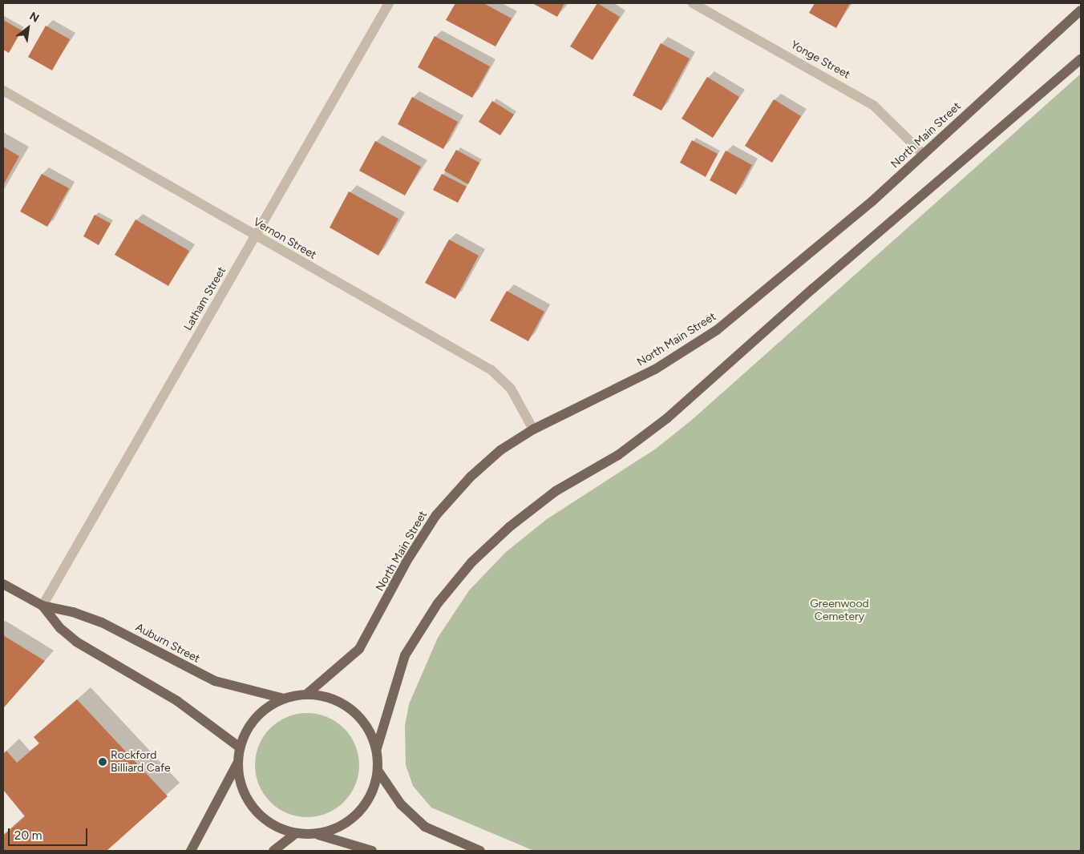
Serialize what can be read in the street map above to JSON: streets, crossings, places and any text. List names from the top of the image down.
{
  "streets": {
    "main road": ["North Main Street", "Auburn Street"],
    "street": ["Yonge Street", "Vernon Street", "Latham Street"]
  },
  "crossings": [
    ["Yonge Street", "North Main Street"],
    ["North Main Street", "Vernon Street"],
    ["North Main Street", "Auburn Street"],
    ["Vernon Street", "Latham Street"],
    ["Latham Street", "Auburn Street"]
  ],
  "parks": ["Greenwood Cemetery"],
  "places": ["Rockford Billiard Cafe"],
  "scale_bar": "20 m",
  "north": "top right"
}
